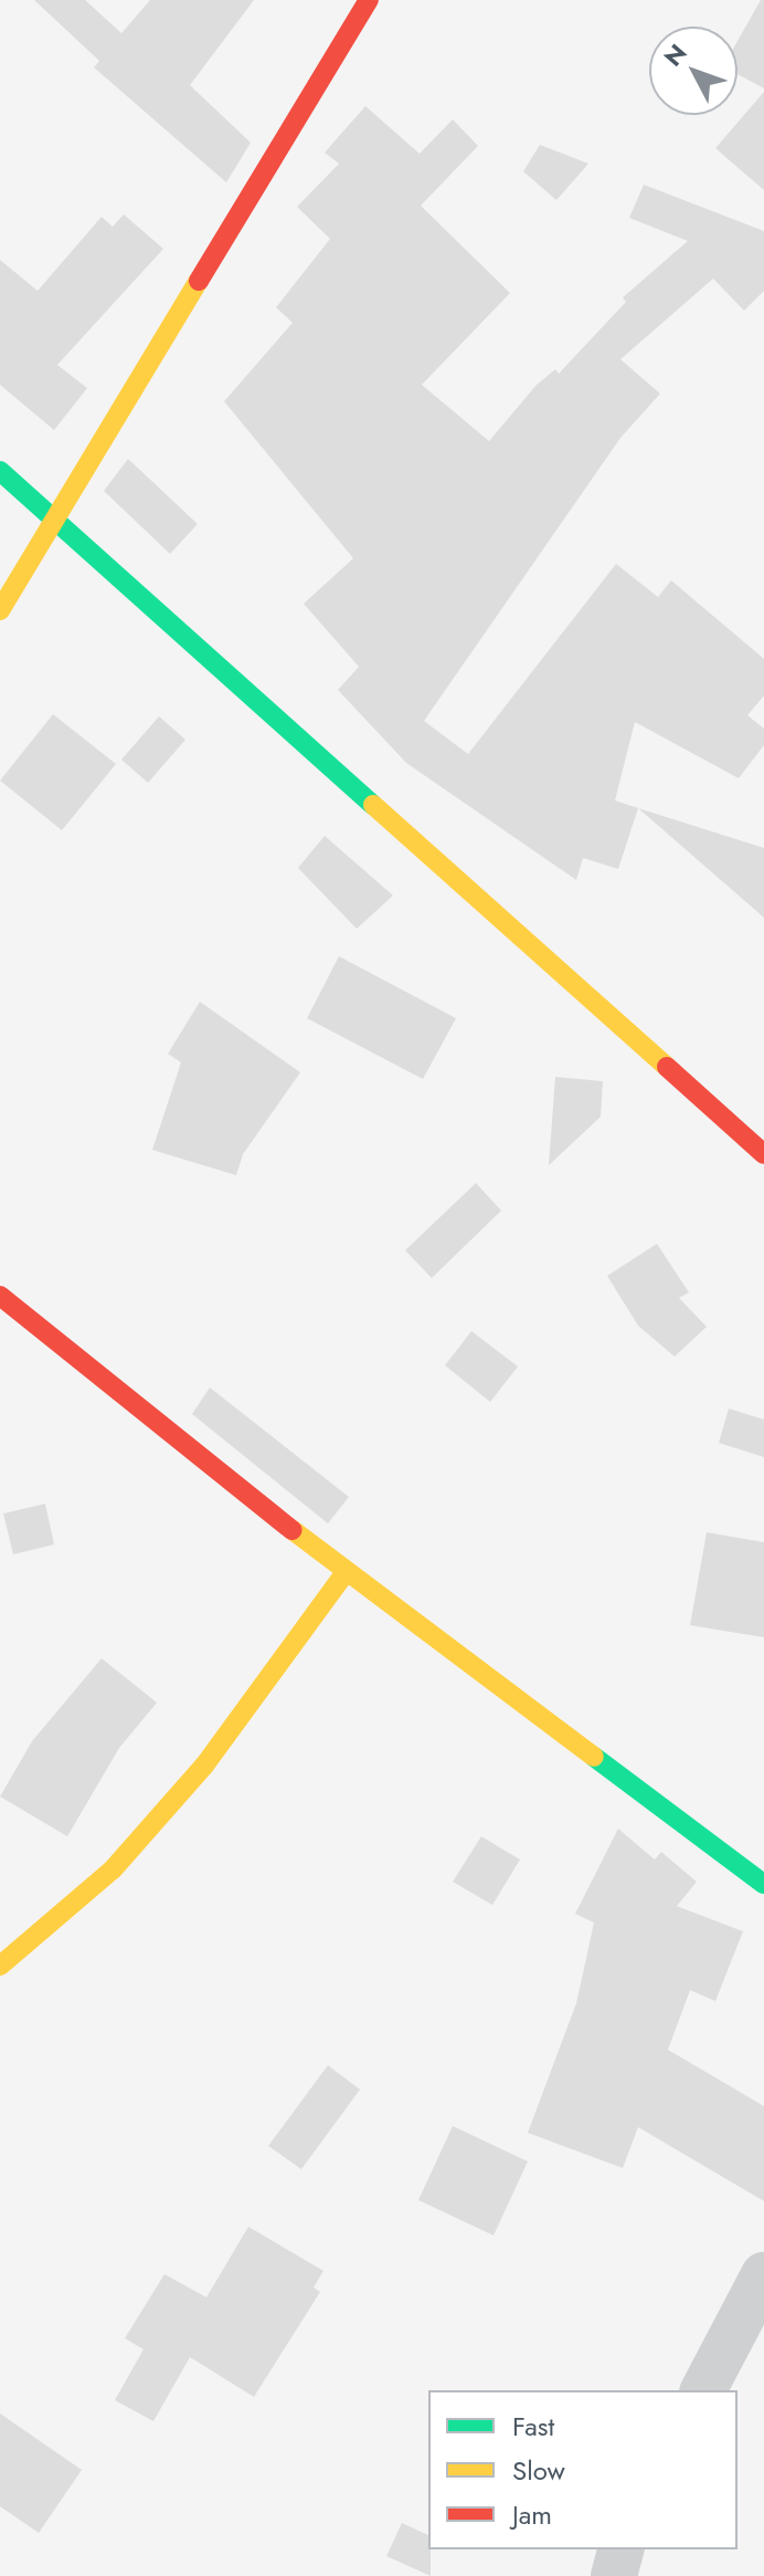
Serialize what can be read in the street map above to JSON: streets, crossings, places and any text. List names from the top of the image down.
{
  "legend": ["Fast", "Slow", "Jam"],
  "north": "top left"
}
